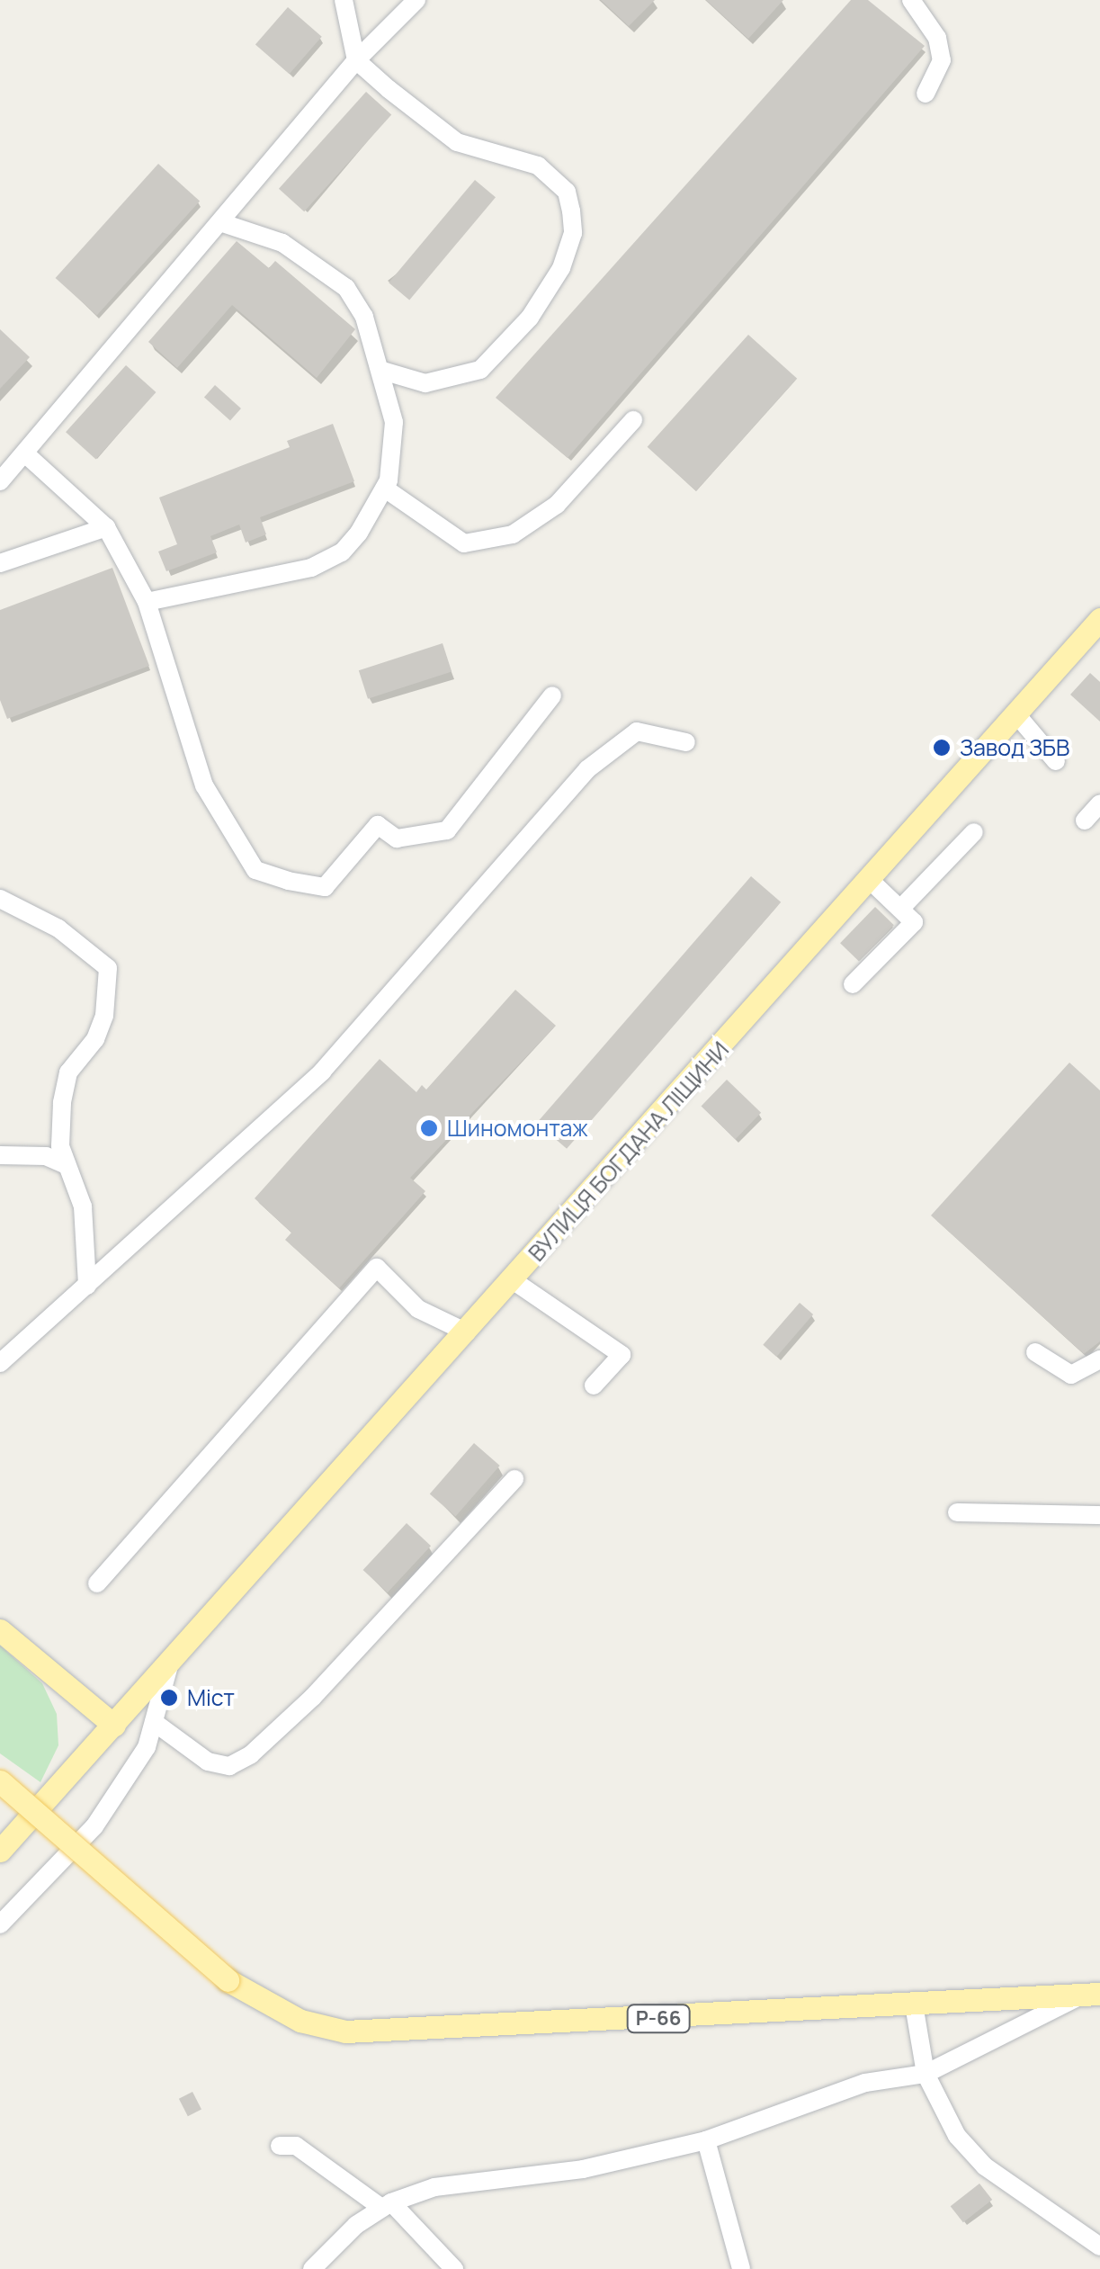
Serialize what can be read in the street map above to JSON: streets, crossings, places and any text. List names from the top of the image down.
{
  "streets": {
    "main road": ["ВУЛИЦЯ БОГДАНА ЛІЩИНИ", "Р-66"]
  },
  "places": ["Завод ЗБВ", "Шиномонтаж", "Міст"]
}
